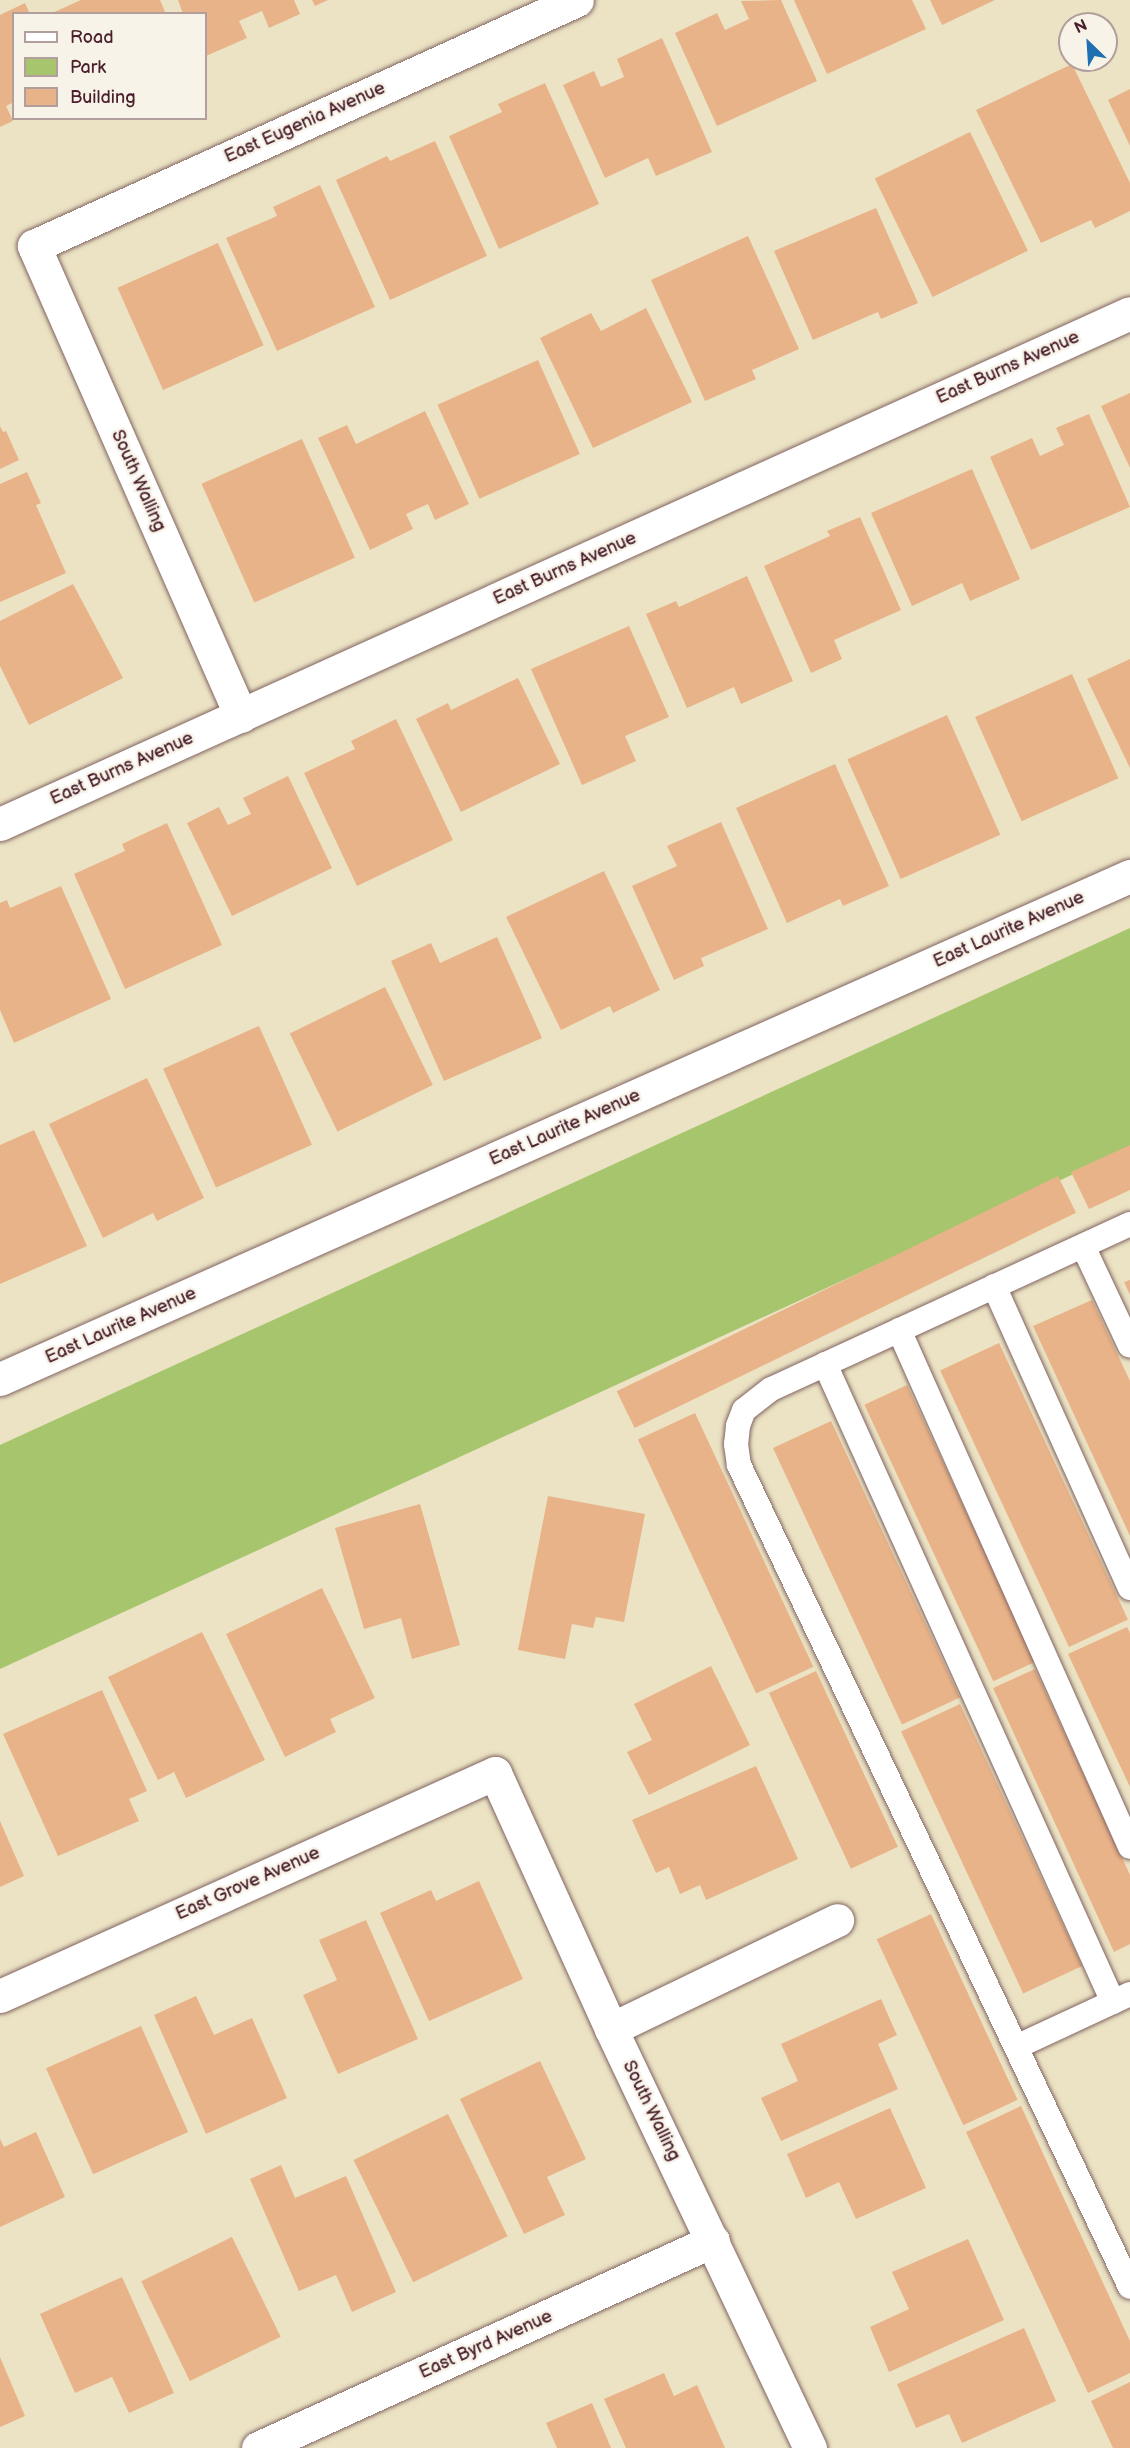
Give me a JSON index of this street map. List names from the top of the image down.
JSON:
{
  "streets": {
    "street": [
      "East Eugenia Avenue",
      "East Burns Avenue",
      "South Walling",
      "East Laurite Avenue",
      "East Grove Avenue",
      "East Byrd Avenue"
    ]
  },
  "crossings": [
    ["East Eugenia Avenue", "South Walling"],
    ["East Burns Avenue", "South Walling"],
    ["South Walling", "East Grove Avenue"],
    ["South Walling", "East Byrd Avenue"]
  ],
  "legend": ["Road", "Park", "Building"],
  "north": "top left"
}
